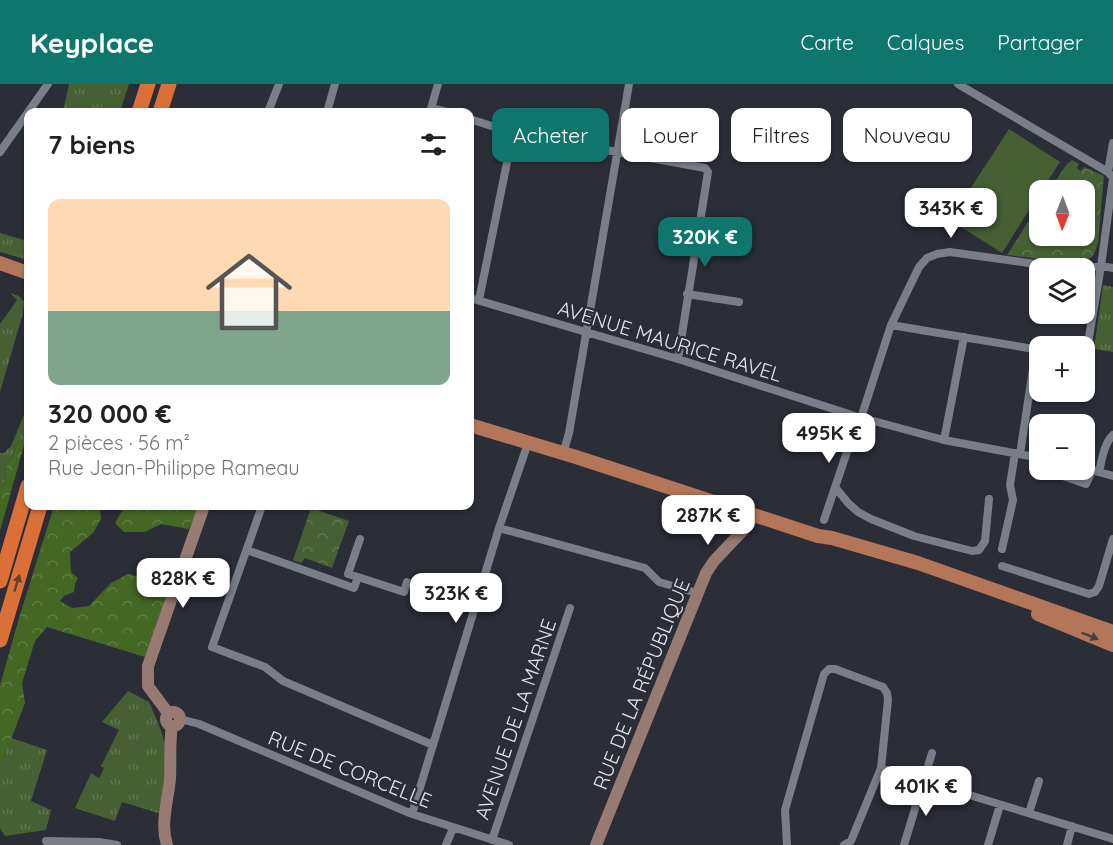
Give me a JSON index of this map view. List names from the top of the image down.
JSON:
{
  "streets": {
    "street": [
      "AVENUE MAURICE RAVEL",
      "RUE DE LA RÉPUBLIQUE",
      "AVENUE DE LA MARNE",
      "RUE DE CORCELLE"
    ]
  },
  "crossings": [
    ["AVENUE DE LA MARNE", "RUE DE CORCELLE"]
  ],
  "north": "bottom",
  "page": {
    "header": "Keyplace",
    "nav": ["Carte", "Calques", "Partager"],
    "chip": [
      "Acheter",
      "Louer",
      "Filtres",
      "Nouveau"
    ],
    "heading": "7 biens",
    "map_buttons": ["+", "−"],
    "list": [
      {
        "name": "320 000 €",
        "note": "2 pièces · 56 m² · Rue Jean-Philippe Rameau"
      }
    ],
    "price": [
      "343K €",
      "320K €",
      "495K €",
      "287K €",
      "828K €",
      "323K €",
      "401K €"
    ]
  }
}
